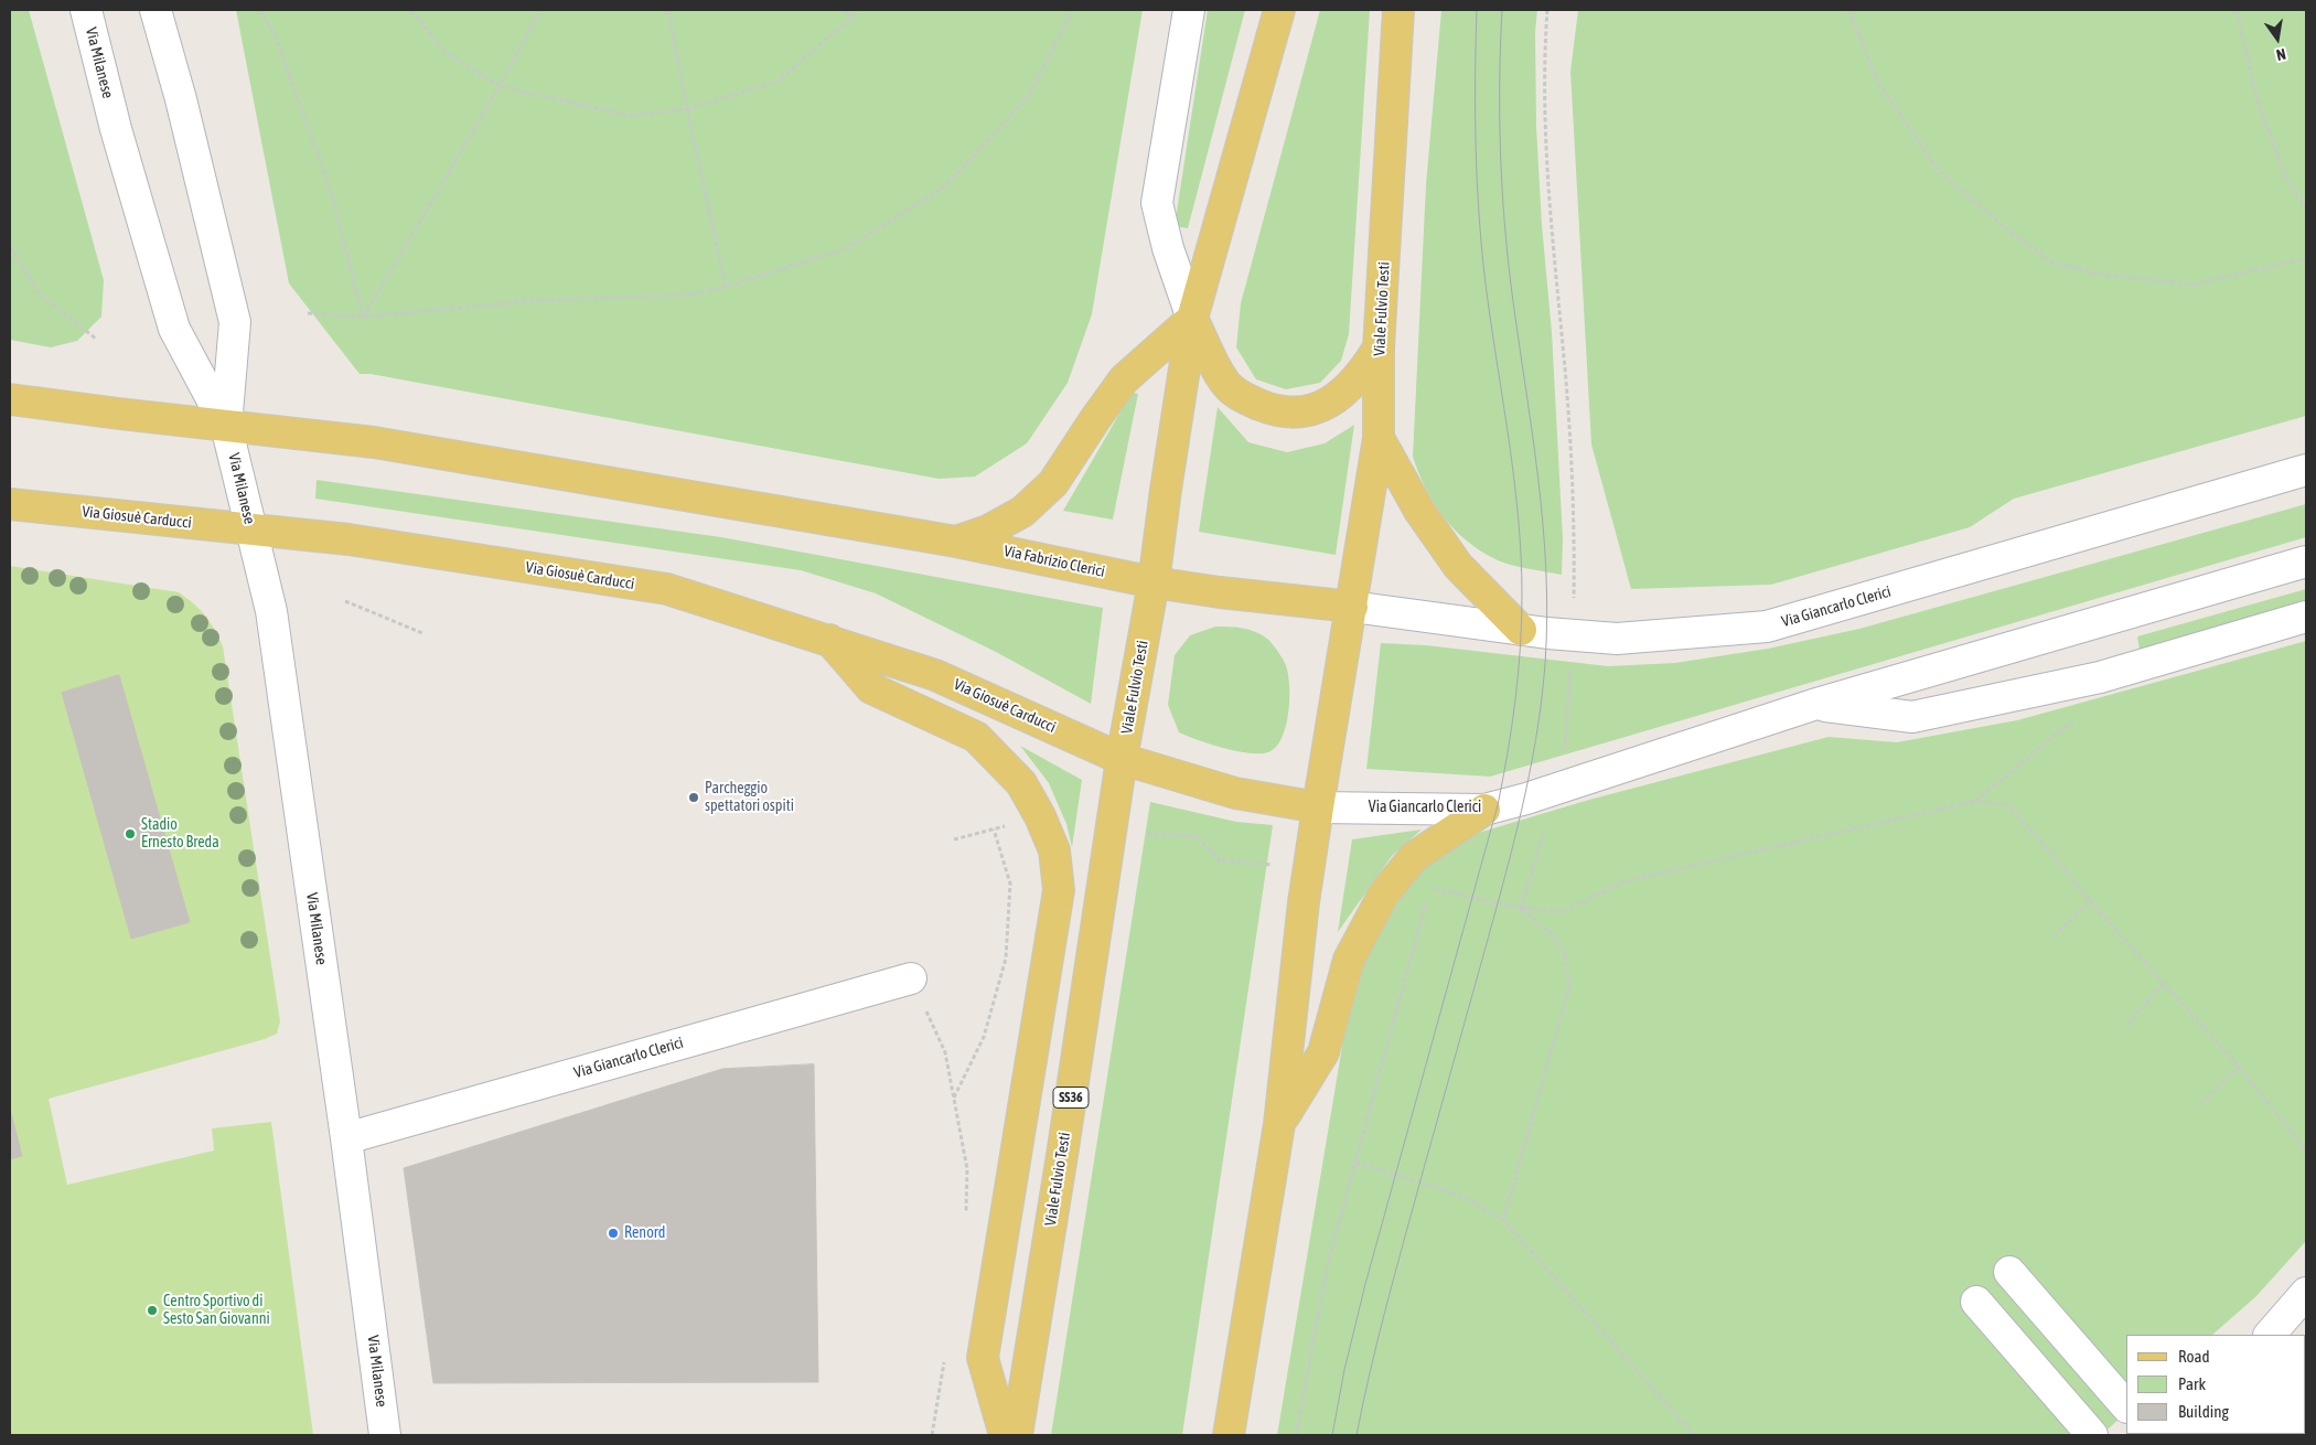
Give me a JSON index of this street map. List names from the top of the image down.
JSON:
{
  "streets": {
    "main road": [
      "Viale Fulvio Testi",
      "Via Giosuè Carducci",
      "Via Fabrizio Clerici",
      "SS36"
    ],
    "street": ["Via Milanese", "Via Giancarlo Clerici"]
  },
  "crossings": [
    ["Via Milanese", "Via Giosuè Carducci"],
    ["Via Milanese", "Via Giancarlo Clerici"],
    ["Viale Fulvio Testi", "Via Giosuè Carducci"],
    ["Viale Fulvio Testi", "Via Fabrizio Clerici"],
    ["Viale Fulvio Testi", "Via Giancarlo Clerici"]
  ],
  "places": [
    "Parcheggio spettatori ospiti",
    "Stadio Ernesto Breda",
    "Renord",
    "Centro Sportivo di Sesto San Giovanni"
  ],
  "legend": ["Road", "Park", "Building"],
  "north": "bottom"
}
